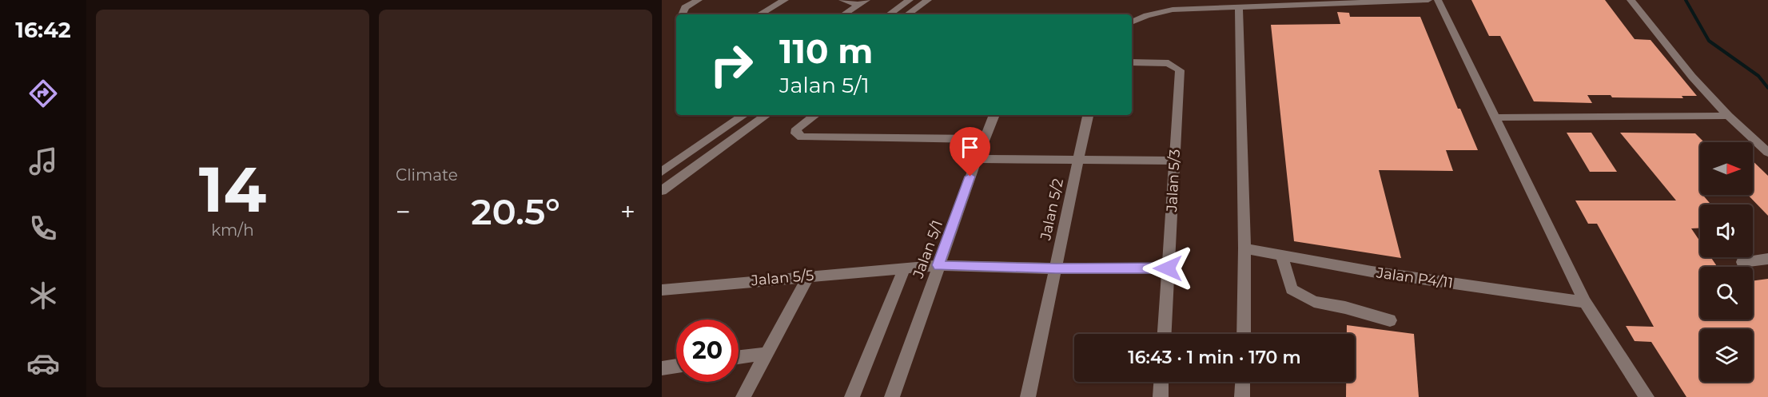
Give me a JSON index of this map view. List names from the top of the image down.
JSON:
{
  "streets": {
    "street": [
      "Jalan 5/3",
      "Jalan 5/2",
      "Jalan 5/1",
      "Jalan 5/5",
      "Jalan P4/11"
    ]
  },
  "crossings": [
    ["Jalan 5/3", "Jalan 5/5"],
    ["Jalan 5/2", "Jalan 5/5"],
    ["Jalan 5/1", "Jalan 5/5"]
  ],
  "north": "right",
  "page": {
    "tabs": "16:42",
    "tile": [
      ["14", "km/h"],
      "Climate"
    ],
    "turn": ["110 m", "Jalan 5/1"],
    "heat": ["−", "20.5°", "+"],
    "limit": "20",
    "trip": "16:43 · 1 min · 170 m"
  }
}
